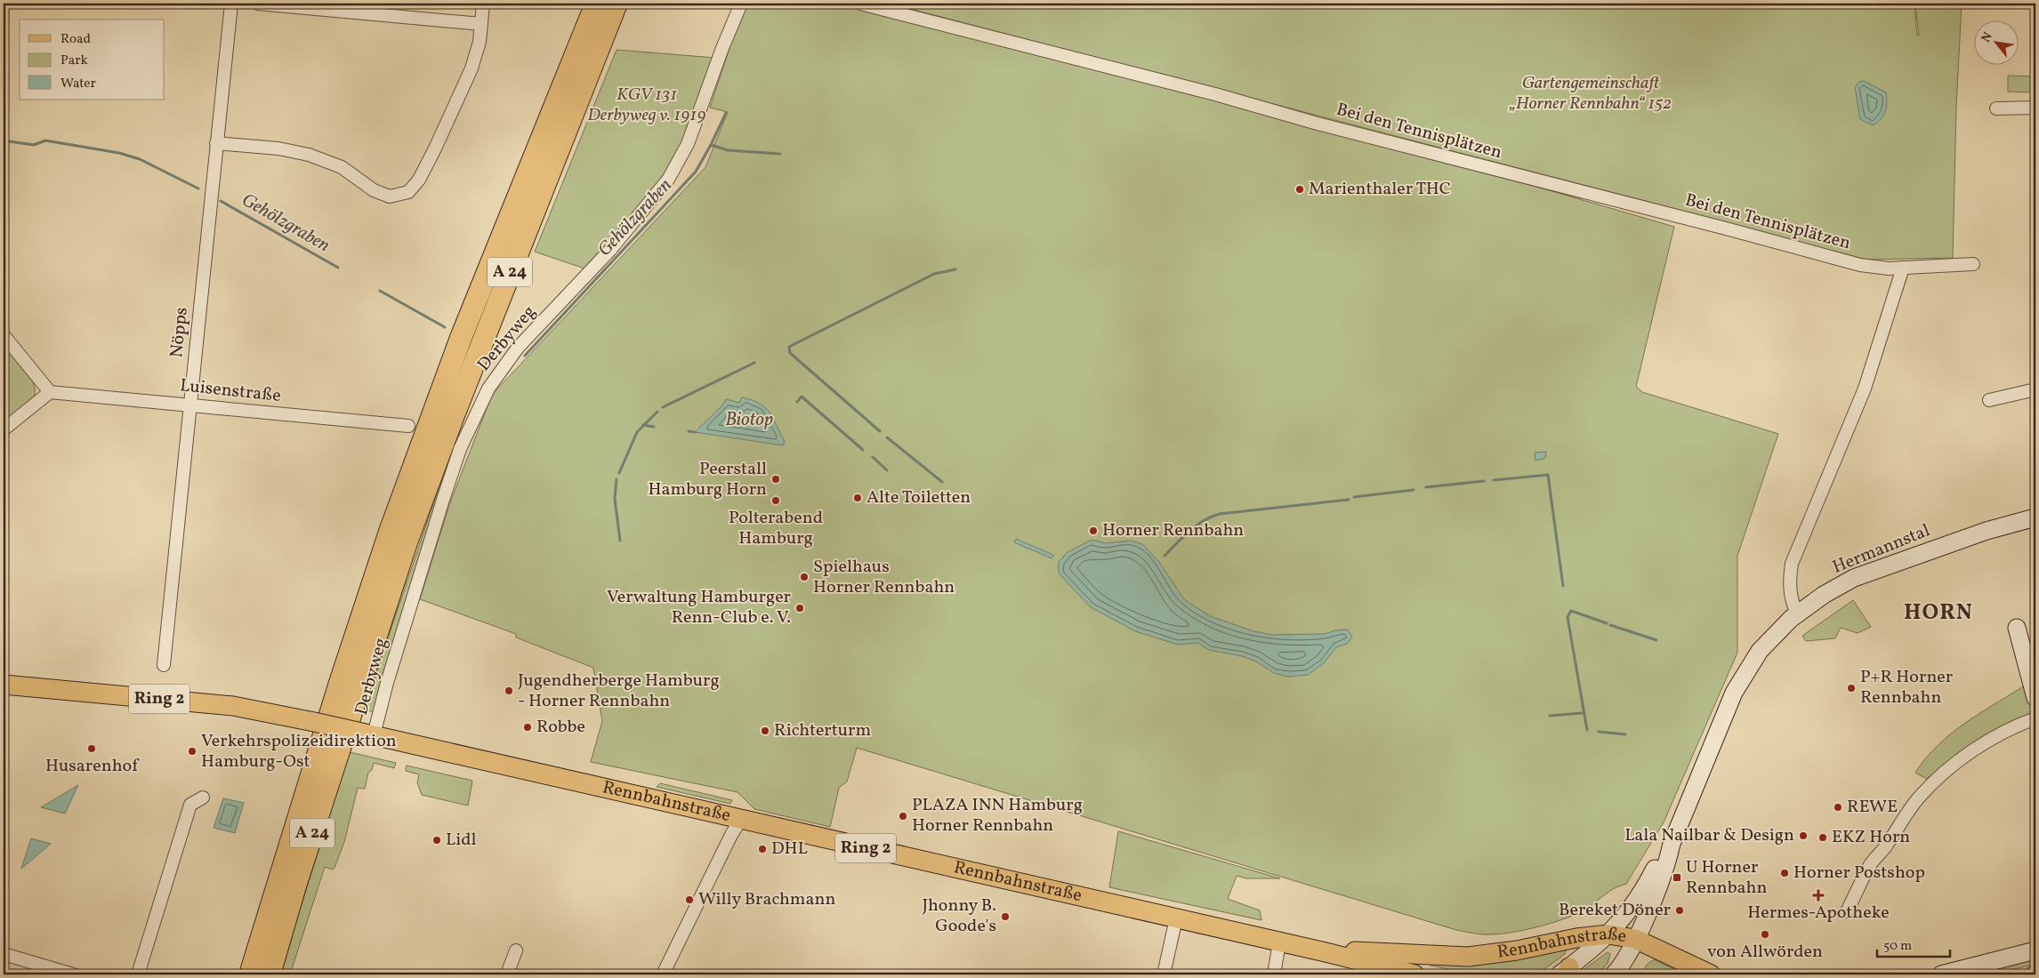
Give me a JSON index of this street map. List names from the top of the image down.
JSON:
{
  "streets": {
    "highway": ["A 24"],
    "main road": ["Ring 2", "Rennbahnstraße"],
    "street": [
      "Bei den Tennisplätzen",
      "Nöpps",
      "Derbyweg",
      "Luisenstraße",
      "Hermannstal"
    ]
  },
  "crossings": [
    ["Nöpps", "Luisenstraße"],
    ["Derbyweg", "Rennbahnstraße"],
    ["Hermannstal", "Rennbahnstraße"]
  ],
  "districts": ["HORN"],
  "water": ["Gehölzgraben", "Biotop"],
  "parks": ["Gartengemeinschaft „Horner Rennbahn“ 152", "KGV 131 Derbyweg v. 1919"],
  "places": {
    "other": [
      "Marienthaler THC",
      "Peerstall Hamburg Horn",
      "Alte Toiletten",
      "Polterabend Hamburg",
      "Horner Rennbahn",
      "Spielhaus Horner Rennbahn",
      "Verwaltung Hamburger Renn-Club e. V.",
      "P+R Horner Rennbahn",
      "Jugendherberge Hamburg - Horner Rennbahn",
      "Robbe",
      "Richterturm",
      "Husarenhof",
      "Verkehrspolizeidirektion Hamburg-Ost",
      "REWE",
      "PLAZA INN Hamburg Horner Rennbahn",
      "Lala Nailbar & Design",
      "EKZ Horn",
      "Lidl",
      "DHL",
      "Horner Postshop",
      "Willy Brachmann",
      "Bereket Döner",
      "Jhonny B. Goode's",
      "von Allwörden"
    ],
    "transit": ["U Horner Rennbahn"],
    "health": ["Hermes-Apotheke"]
  },
  "legend": ["Road", "Park", "Water"],
  "scale_bar": "50 m",
  "north": "top left"
}
